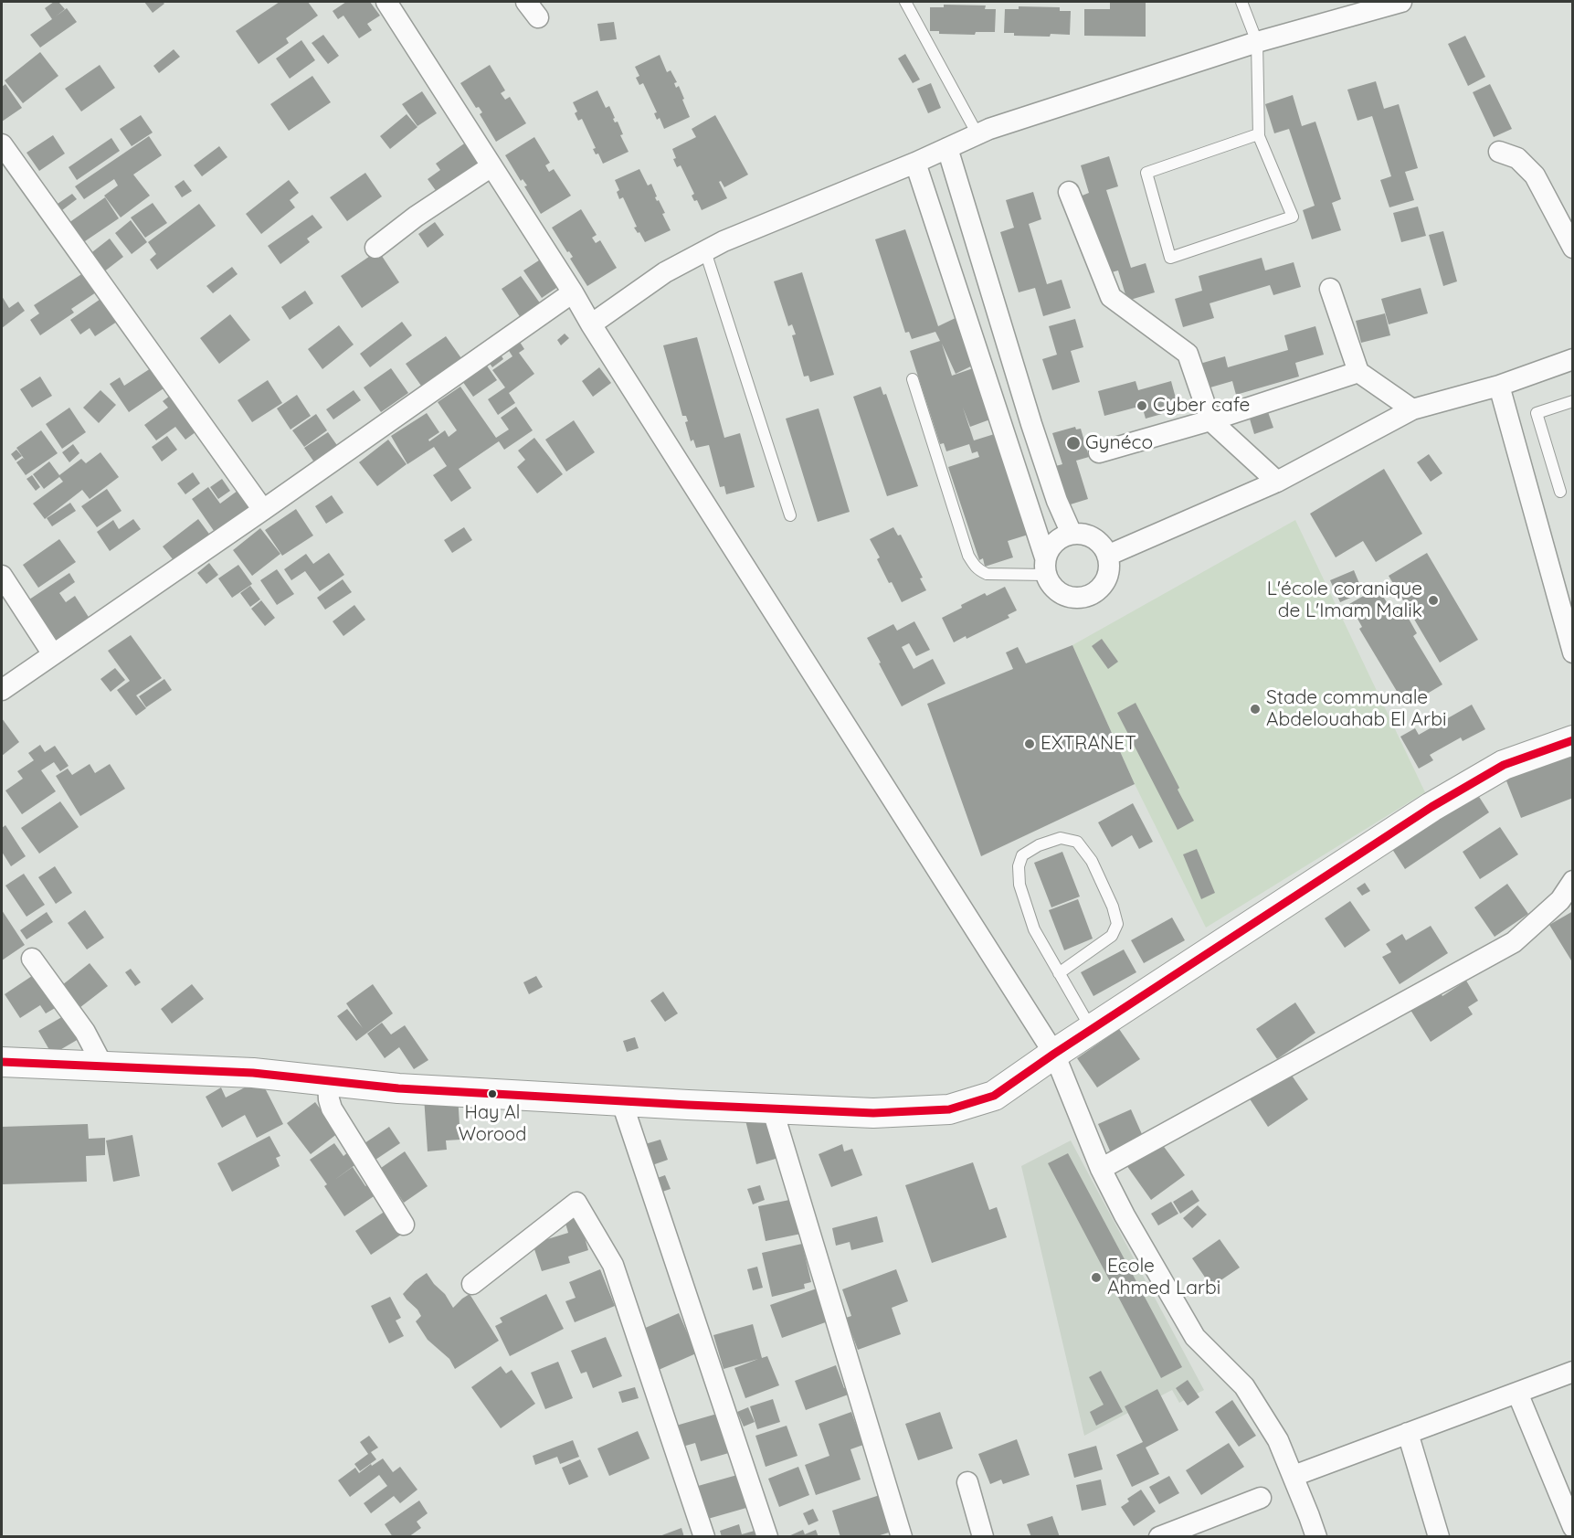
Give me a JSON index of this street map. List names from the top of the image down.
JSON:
{
  "places": [
    "Cyber cafe",
    "Gynéco",
    "L'école coranique de L'Imam Malik",
    "Stade communale Abdelouahab El Arbi",
    "EXTRANET",
    "Hay Al Worood",
    "Ecole Ahmed Larbi"
  ]
}
